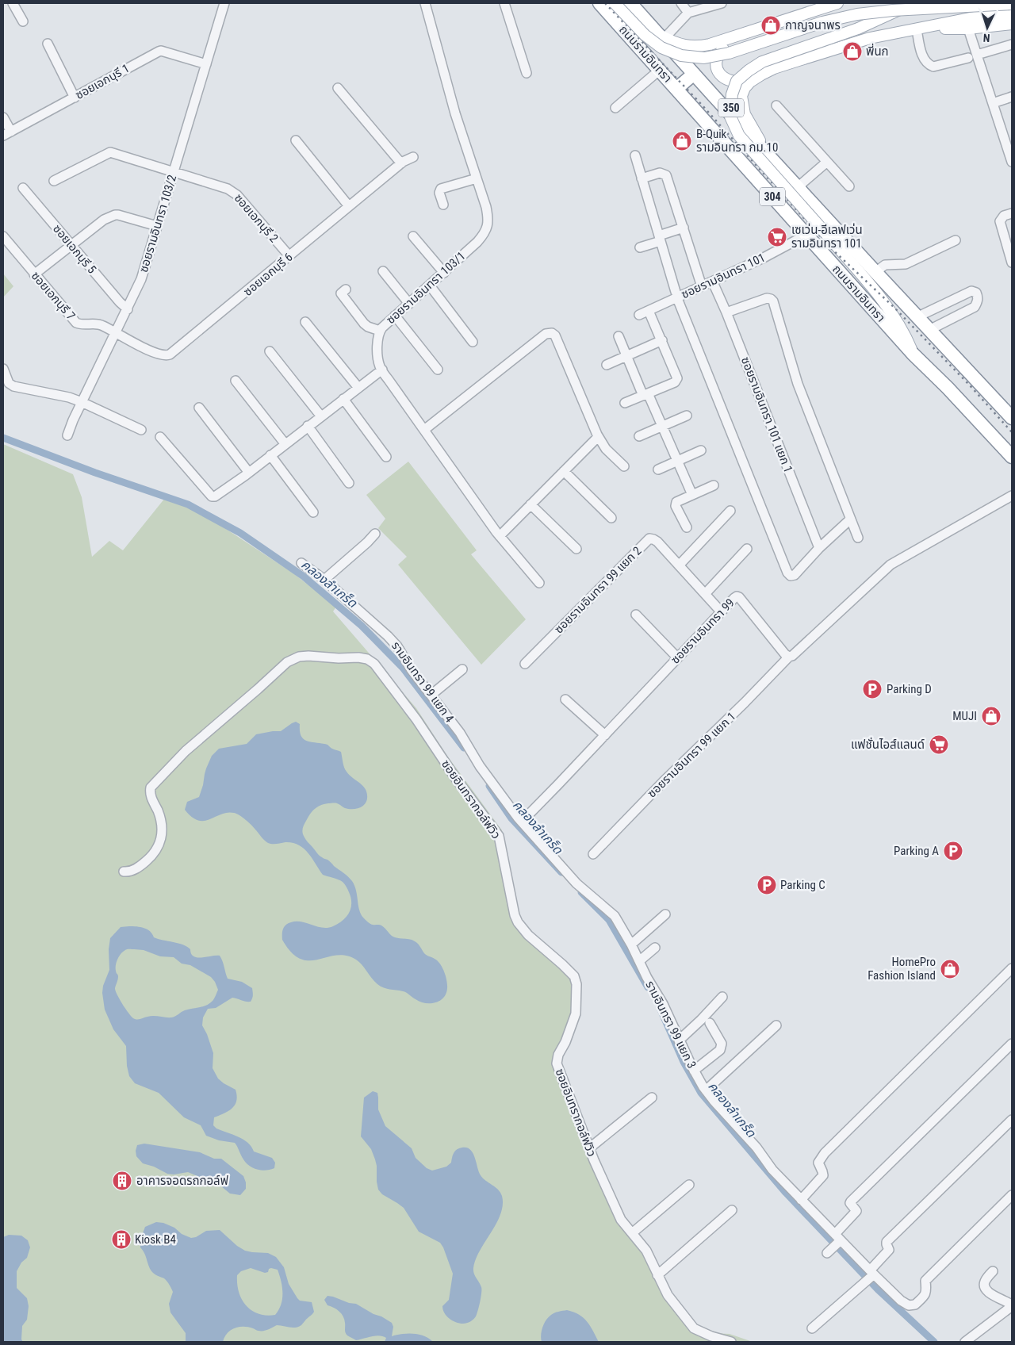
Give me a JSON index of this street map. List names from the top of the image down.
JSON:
{
  "streets": {
    "highway": ["ถนนรามอินทรา", "304"],
    "main road": ["350"],
    "street": [
      "ซอยเอกบุรี 1",
      "ซอยเอกบุรี 2",
      "ซอยรามอินทรา 103/2",
      "ซอยเอกบุรี 5",
      "ซอยเอกบุรี 6",
      "ซอยรามอินทรา 101",
      "ซอยรามอินทรา 103/1",
      "ซอยเอกบุรี 7",
      "ซอยรามอินทรา 101 แยก 1",
      "ซอยรามอินทรา 99 แยก 2",
      "ซอยรามอินทรา 99",
      "รามอินทรา 99 แยก 4",
      "ซอยรามอินทรา 99 แยก 1",
      "ซอยอินทรากอล์ฟวิว",
      "รามอินทรา 99 แยก 3"
    ]
  },
  "crossings": [
    ["ถนนรามอินทรา", "350"],
    ["ถนนรามอินทรา", "ซอยรามอินทรา 101"],
    ["ซอยเอกบุรี 1", "ซอยรามอินทรา 103/2"],
    ["ซอยเอกบุรี 2", "ซอยรามอินทรา 103/2"],
    ["ซอยเอกบุรี 2", "ซอยเอกบุรี 6"],
    ["ซอยรามอินทรา 103/2", "ซอยเอกบุรี 5"],
    ["ซอยรามอินทรา 103/2", "ซอยเอกบุรี 6"],
    ["ซอยรามอินทรา 103/2", "ซอยเอกบุรี 7"],
    ["ซอยเอกบุรี 6", "ซอยเอกบุรี 7"],
    ["ซอยรามอินทรา 101", "ซอยรามอินทรา 101 แยก 1"],
    ["ซอยรามอินทรา 99 แยก 2", "ซอยรามอินทรา 99"],
    ["ซอยรามอินทรา 99", "รามอินทรา 99 แยก 4"],
    ["ซอยรามอินทรา 99", "ซอยรามอินทรา 99 แยก 1"],
    ["ซอยรามอินทรา 99", "รามอินทรา 99 แยก 3"],
    ["รามอินทรา 99 แยก 4", "รามอินทรา 99 แยก 3"]
  ],
  "water": ["คลองลำเกร็ด"],
  "places": {
    "shop": [
      "กาญจนาพร",
      "พี่นก",
      "B-Quik รามอินทรา กม.10",
      "MUJI",
      "HomePro Fashion Island"
    ],
    "supermarket": ["เซเว่น-อีเลฟเว่น รามอินทรา 101", "แฟชั่นไอส์แลนด์"],
    "parking": ["Parking D", "Parking A", "Parking C"],
    "building": ["อาคารจอดรถกอล์ฟ", "Kiosk B4"]
  },
  "north": "bottom"
}
